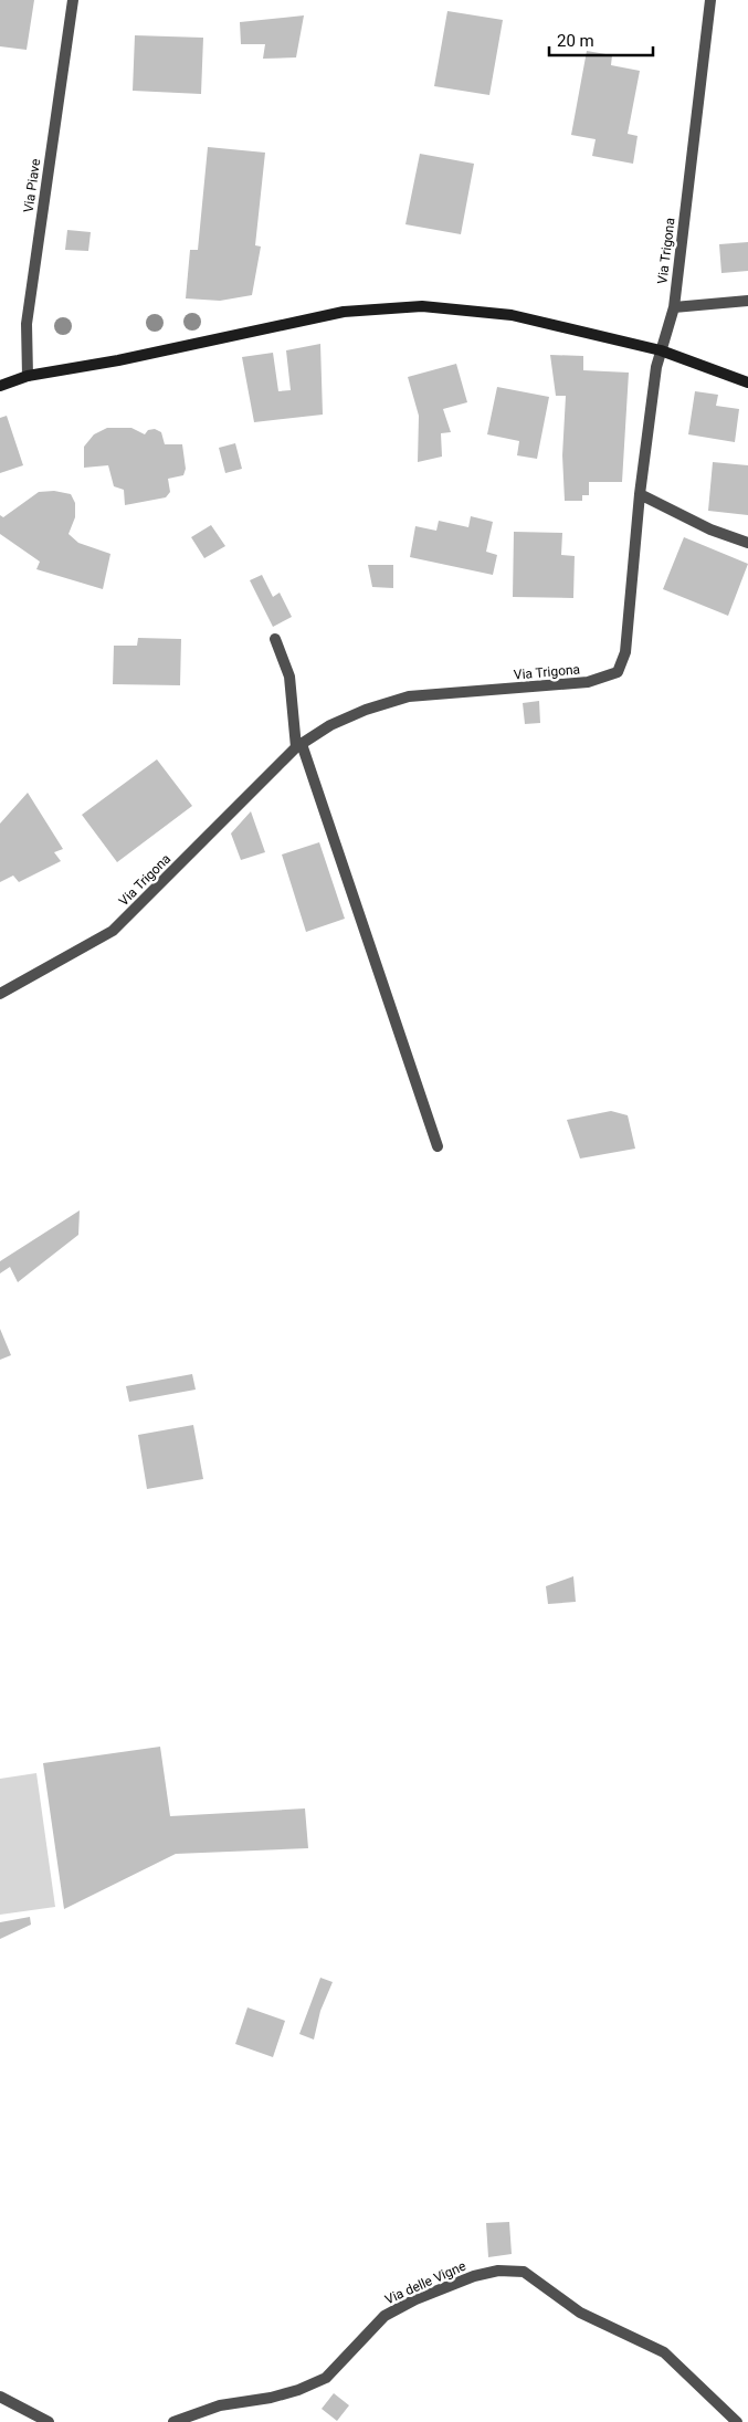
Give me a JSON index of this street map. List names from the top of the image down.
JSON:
{
  "streets": {
    "street": ["Via Piave", "Via Trigona", "Via delle Vigne"]
  },
  "scale_bar": "20 m"
}
